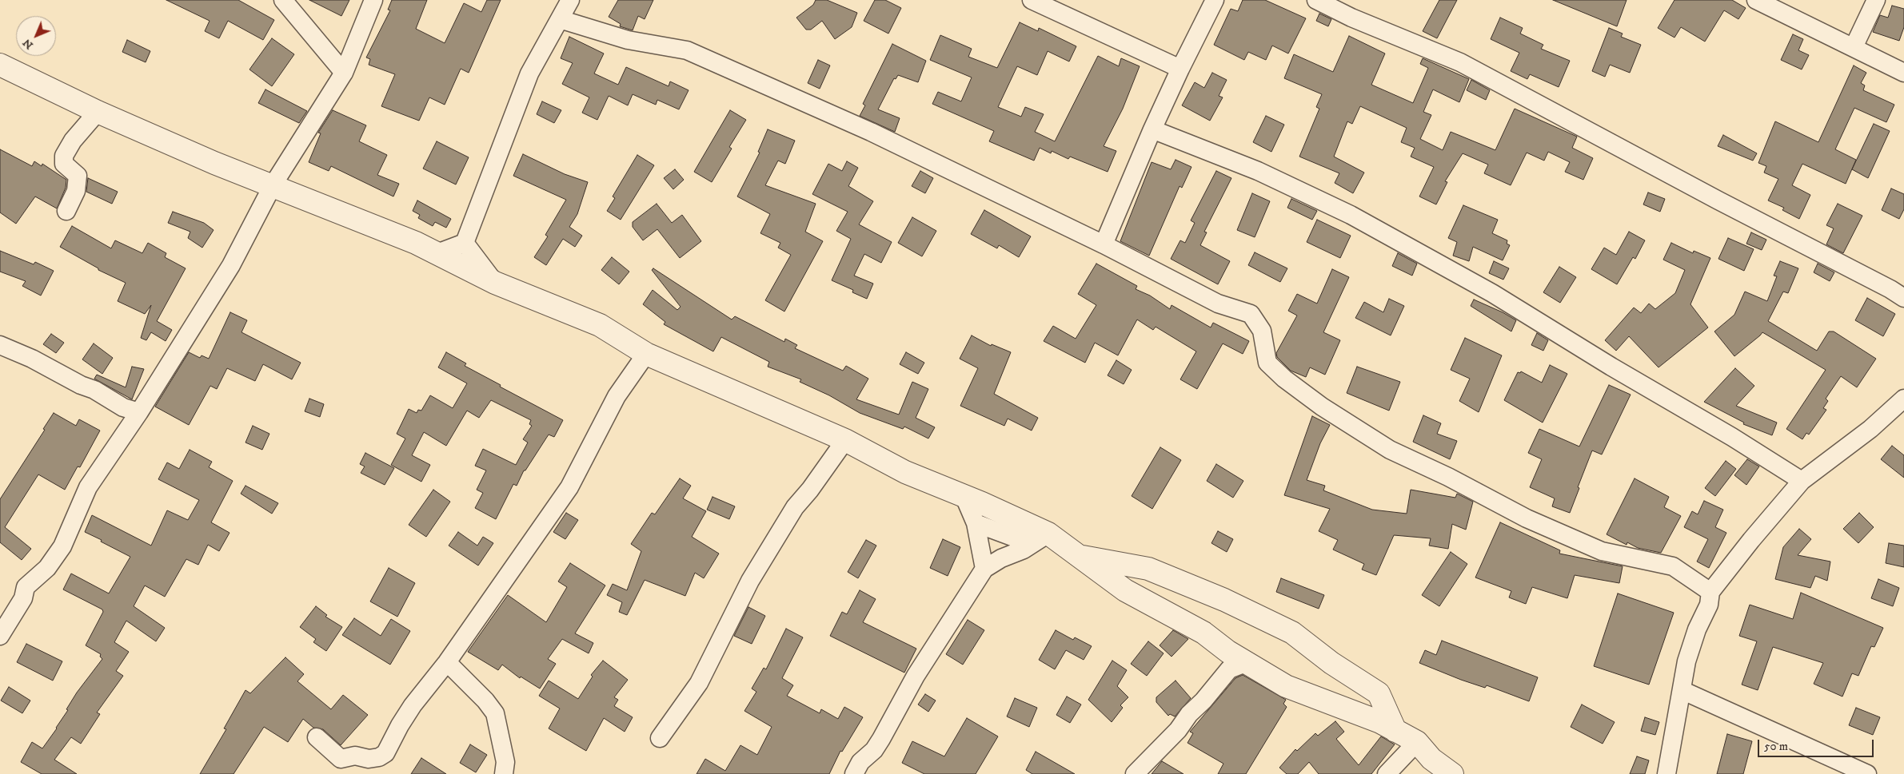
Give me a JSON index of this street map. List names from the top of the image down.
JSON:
{
  "scale_bar": "50 m",
  "north": "bottom left"
}
